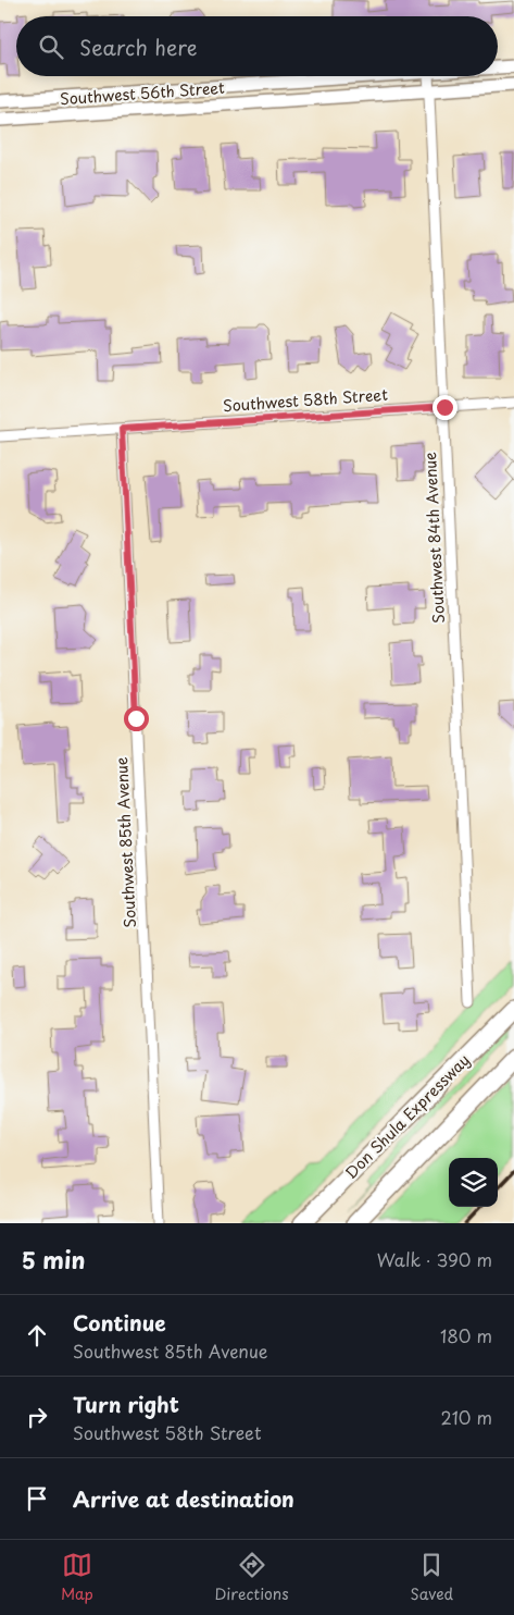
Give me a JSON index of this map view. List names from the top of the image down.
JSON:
{
  "streets": {
    "highway": ["Don Shula Expressway"],
    "main road": ["Southwest 56th Street"],
    "street": ["Southwest 58th Street", "Southwest 84th Avenue", "Southwest 85th Avenue"]
  },
  "crossings": [
    ["Southwest 56th Street", "Southwest 84th Avenue"],
    ["Southwest 58th Street", "Southwest 84th Avenue"],
    ["Southwest 58th Street", "Southwest 85th Avenue"]
  ],
  "page": {
    "search": "Search here",
    "heading": ["5 min", "Walk · 390 m"],
    "list": [
      ["Continue", "Southwest 85th Avenue", "180 m"],
      ["Turn right", "Southwest 58th Street", "210 m"],
      "Arrive at destination"
    ],
    "nav": ["Map", "Directions", "Saved"]
  }
}
